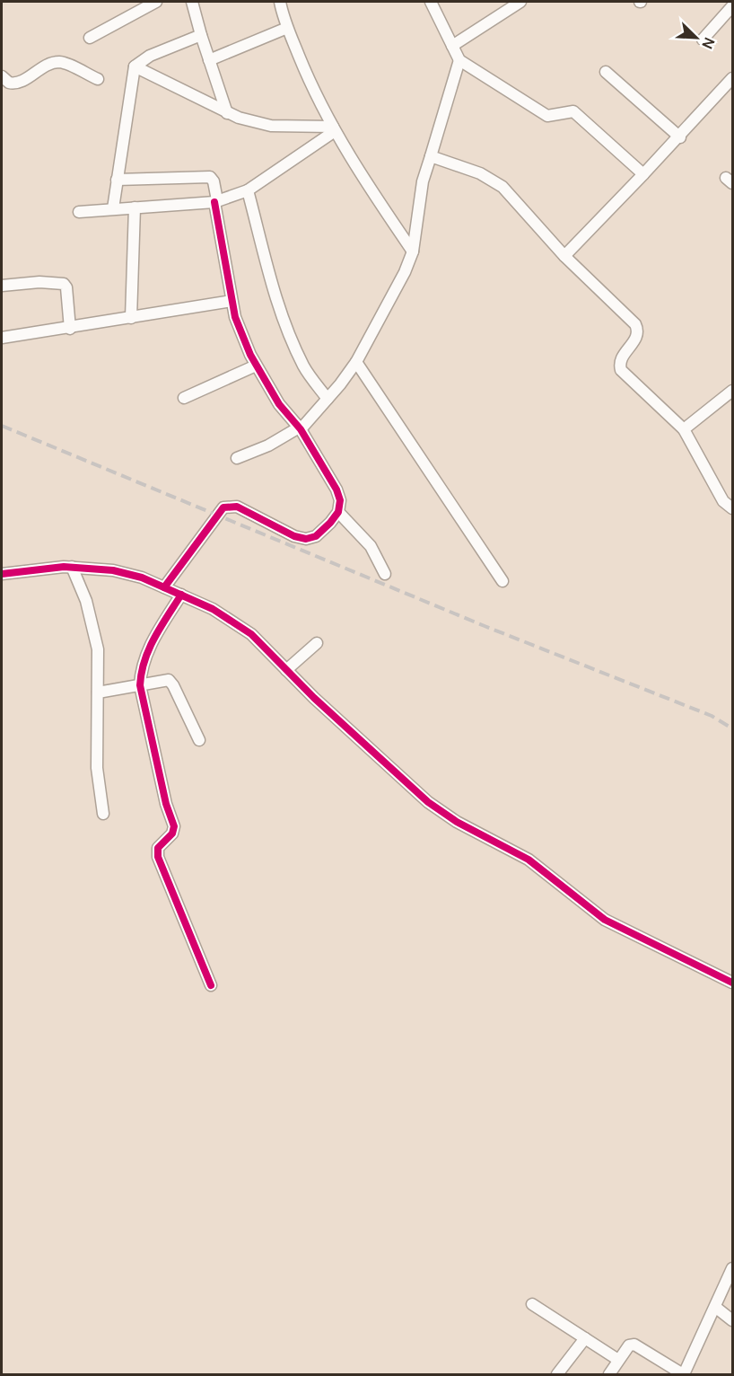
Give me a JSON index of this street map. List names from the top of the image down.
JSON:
{
  "north": "bottom right"
}
